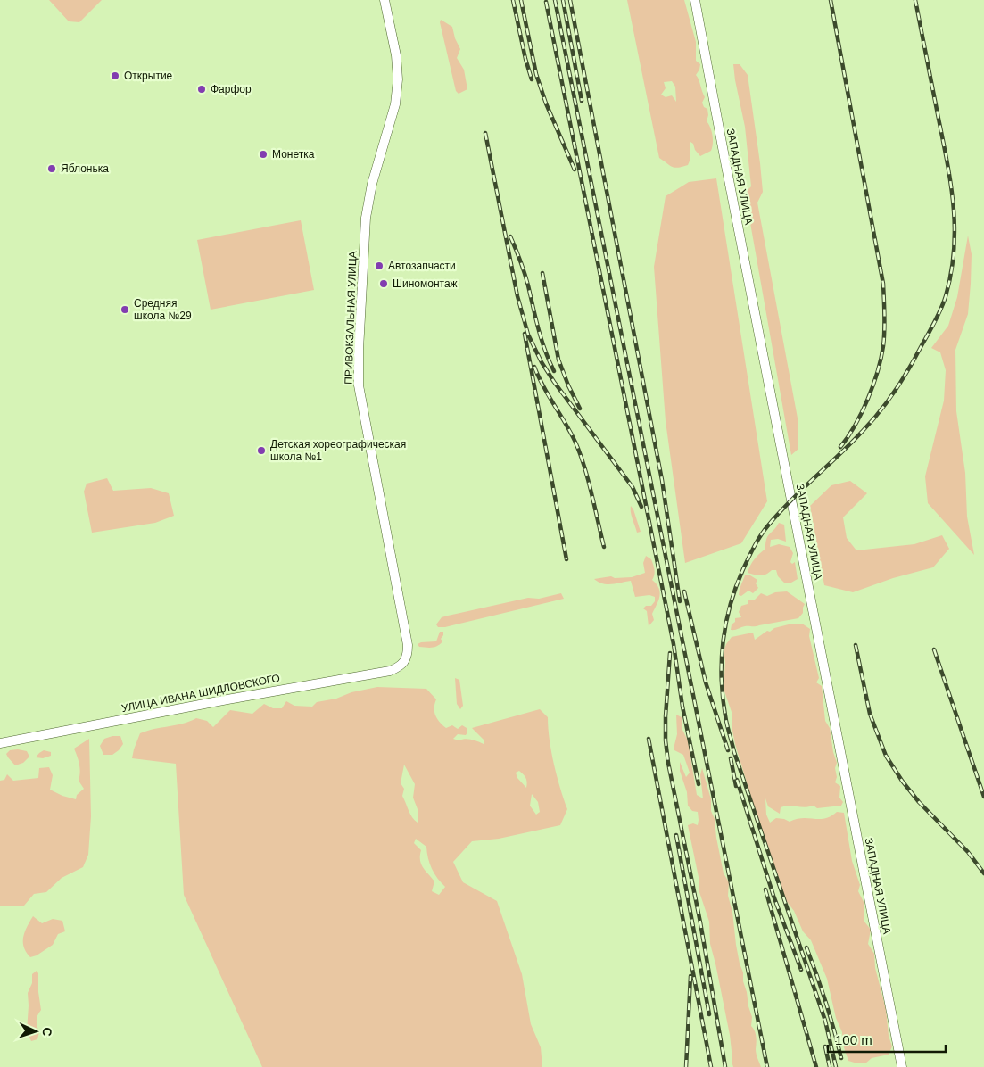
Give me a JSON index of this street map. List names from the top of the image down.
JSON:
{
  "streets": {
    "street": ["ЗАПАДНАЯ УЛИЦА", "ПРИВОКЗАЛЬНАЯ УЛИЦА", "УЛИЦА ИВАНА ШИДЛОВСКОГО"]
  },
  "crossings": [
    ["ПРИВОКЗАЛЬНАЯ УЛИЦА", "УЛИЦА ИВАНА ШИДЛОВСКОГО"]
  ],
  "places": [
    "Открытие",
    "Фарфор",
    "Монетка",
    "Яблонька",
    "Автозапчасти",
    "Шиномонтаж",
    "Средняя школа №29",
    "Детская хореографическая школа №1"
  ],
  "scale_bar": "100 m",
  "north": "right"
}
